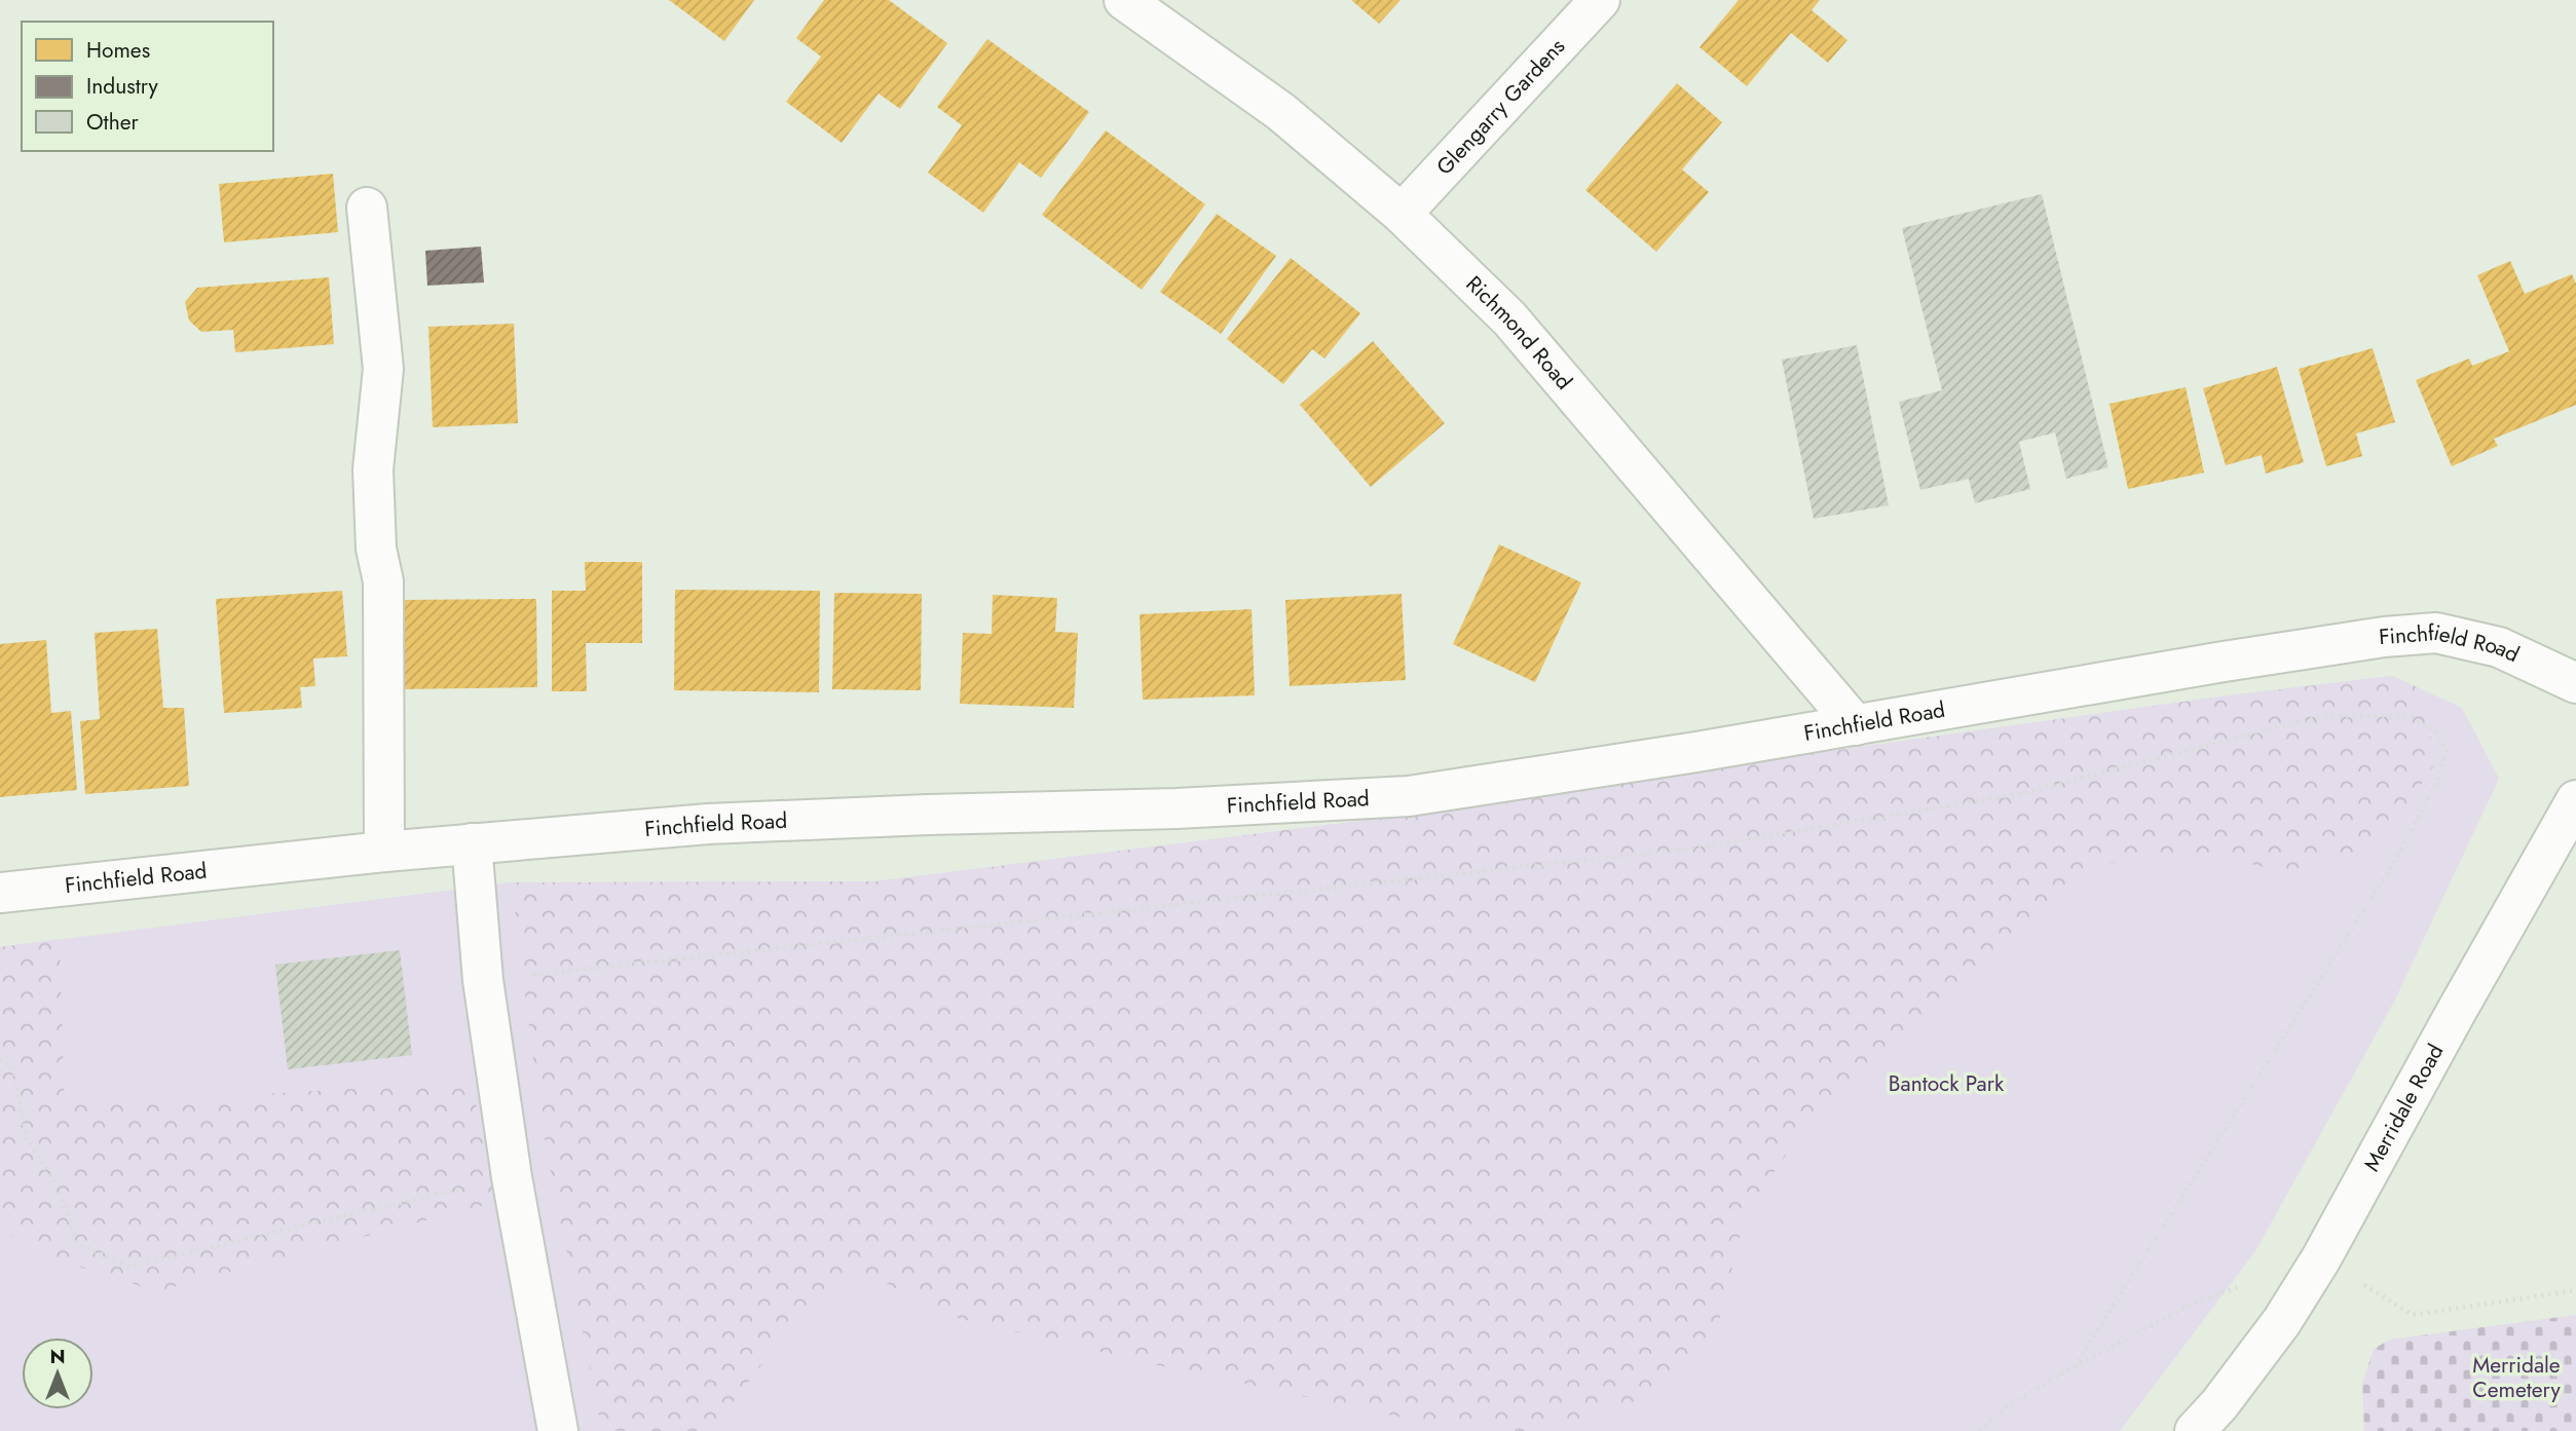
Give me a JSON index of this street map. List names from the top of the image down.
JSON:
{
  "streets": {
    "street": [
      "Glengarry Gardens",
      "Richmond Road",
      "Finchfield Road",
      "Merridale Road"
    ]
  },
  "crossings": [
    ["Glengarry Gardens", "Richmond Road"],
    ["Richmond Road", "Finchfield Road"]
  ],
  "parks": ["Bantock Park", "Merridale Cemetery"],
  "legend": ["Homes", "Industry", "Other"],
  "north": "top"
}
